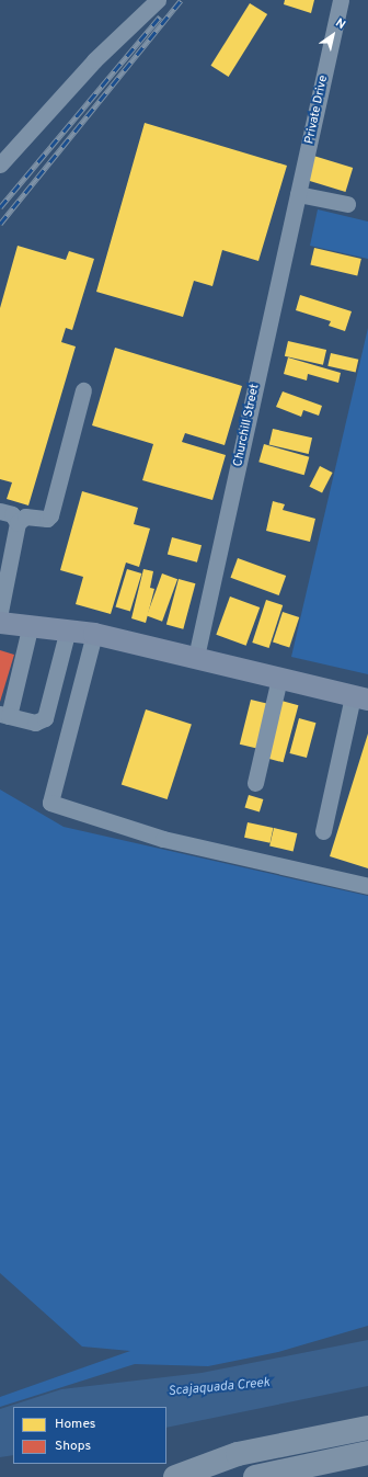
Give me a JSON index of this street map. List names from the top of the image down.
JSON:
{
  "streets": {
    "street": ["Private Drive", "Churchill Street"]
  },
  "crossings": [
    ["Private Drive", "Churchill Street"]
  ],
  "water": ["Scajaquada Creek"],
  "legend": ["Homes", "Shops"],
  "north": "top right"
}
